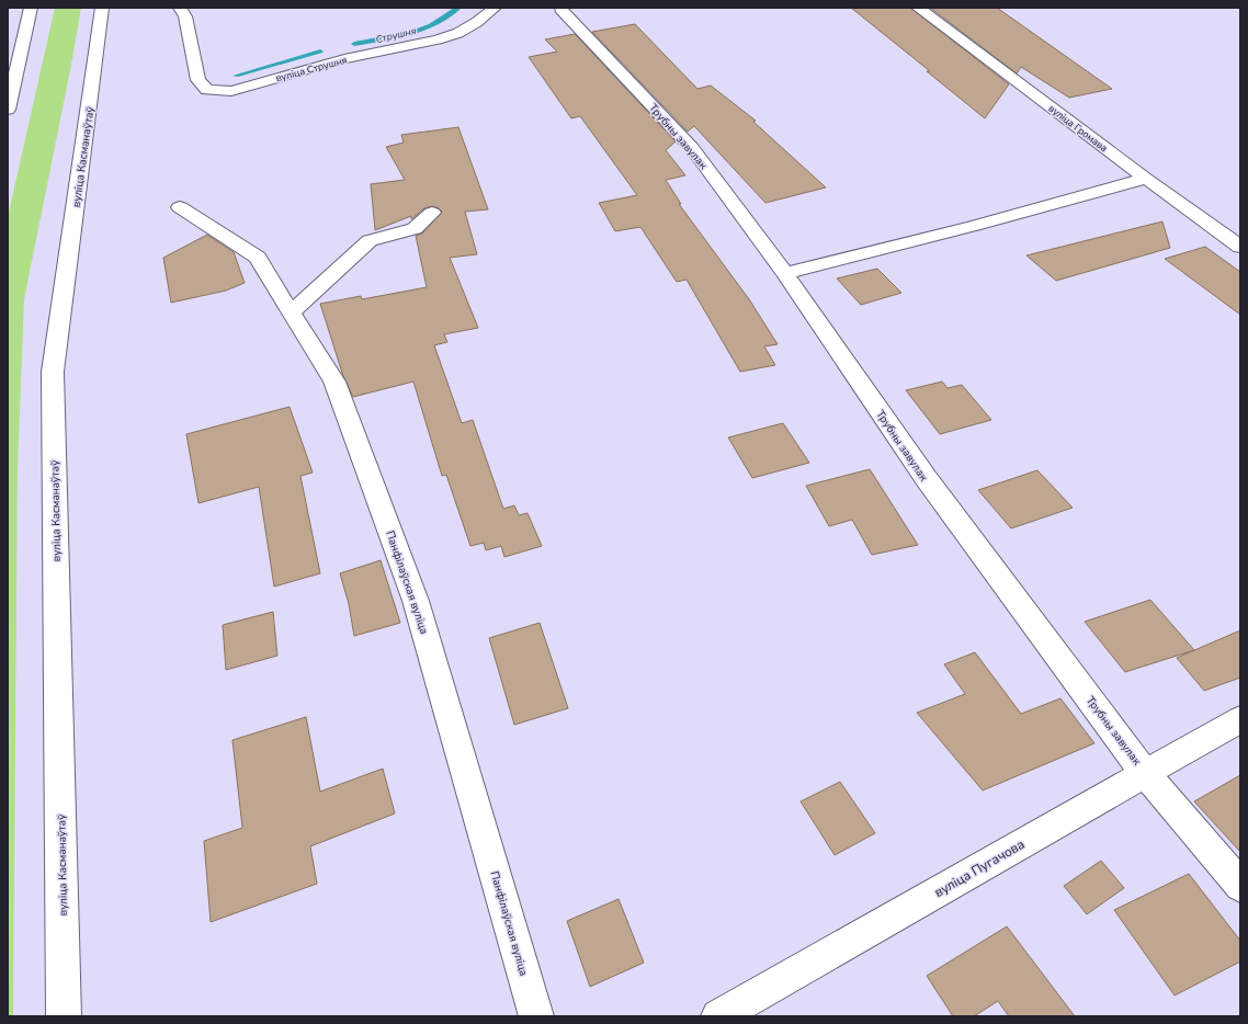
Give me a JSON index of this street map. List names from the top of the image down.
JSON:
{
  "streets": {
    "street": [
      "вуліца Струшня",
      "вуліца Громава",
      "Трубны завулак",
      "вуліца Касманаўтаў",
      "Панфілаўская вуліца",
      "вуліца Пугачова"
    ]
  },
  "crossings": [
    ["Трубны завулак", "вуліца Пугачова"]
  ],
  "water": ["Струшня"]
}
